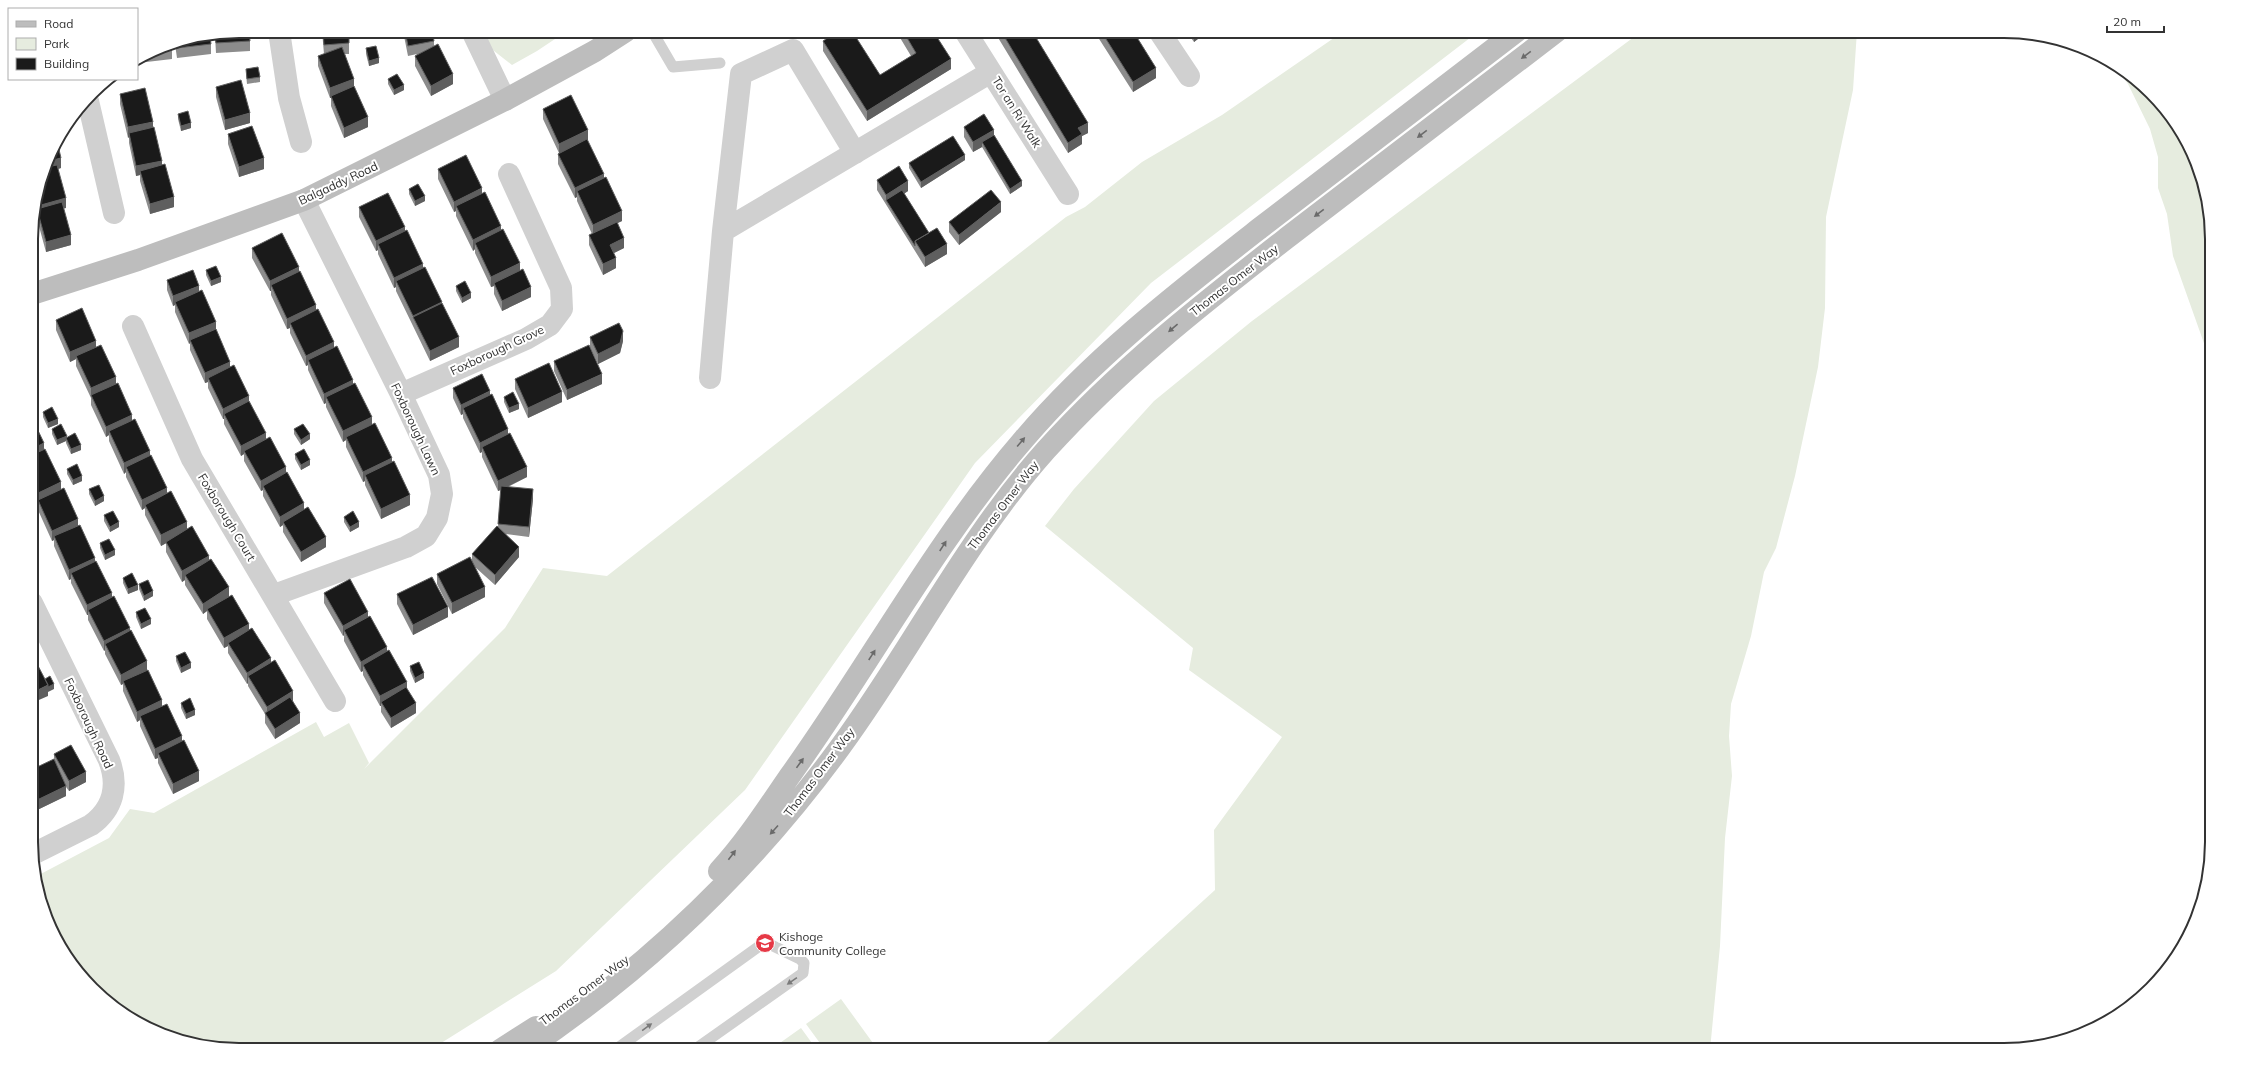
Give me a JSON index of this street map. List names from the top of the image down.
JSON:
{
  "streets": {
    "street": [
      "Tor an Rí Walk",
      "Balgaddy Road",
      "Thomas Omer Way",
      "Foxborough Grove",
      "Foxborough Lawn",
      "Foxborough Court",
      "Foxborough Road"
    ]
  },
  "crossings": [
    ["Balgaddy Road", "Foxborough Lawn"],
    ["Foxborough Grove", "Foxborough Lawn"],
    ["Foxborough Lawn", "Foxborough Court"]
  ],
  "places": {
    "school or university": ["Kishoge Community College"]
  },
  "legend": ["Road", "Park", "Building"],
  "scale_bar": "20 m"
}
